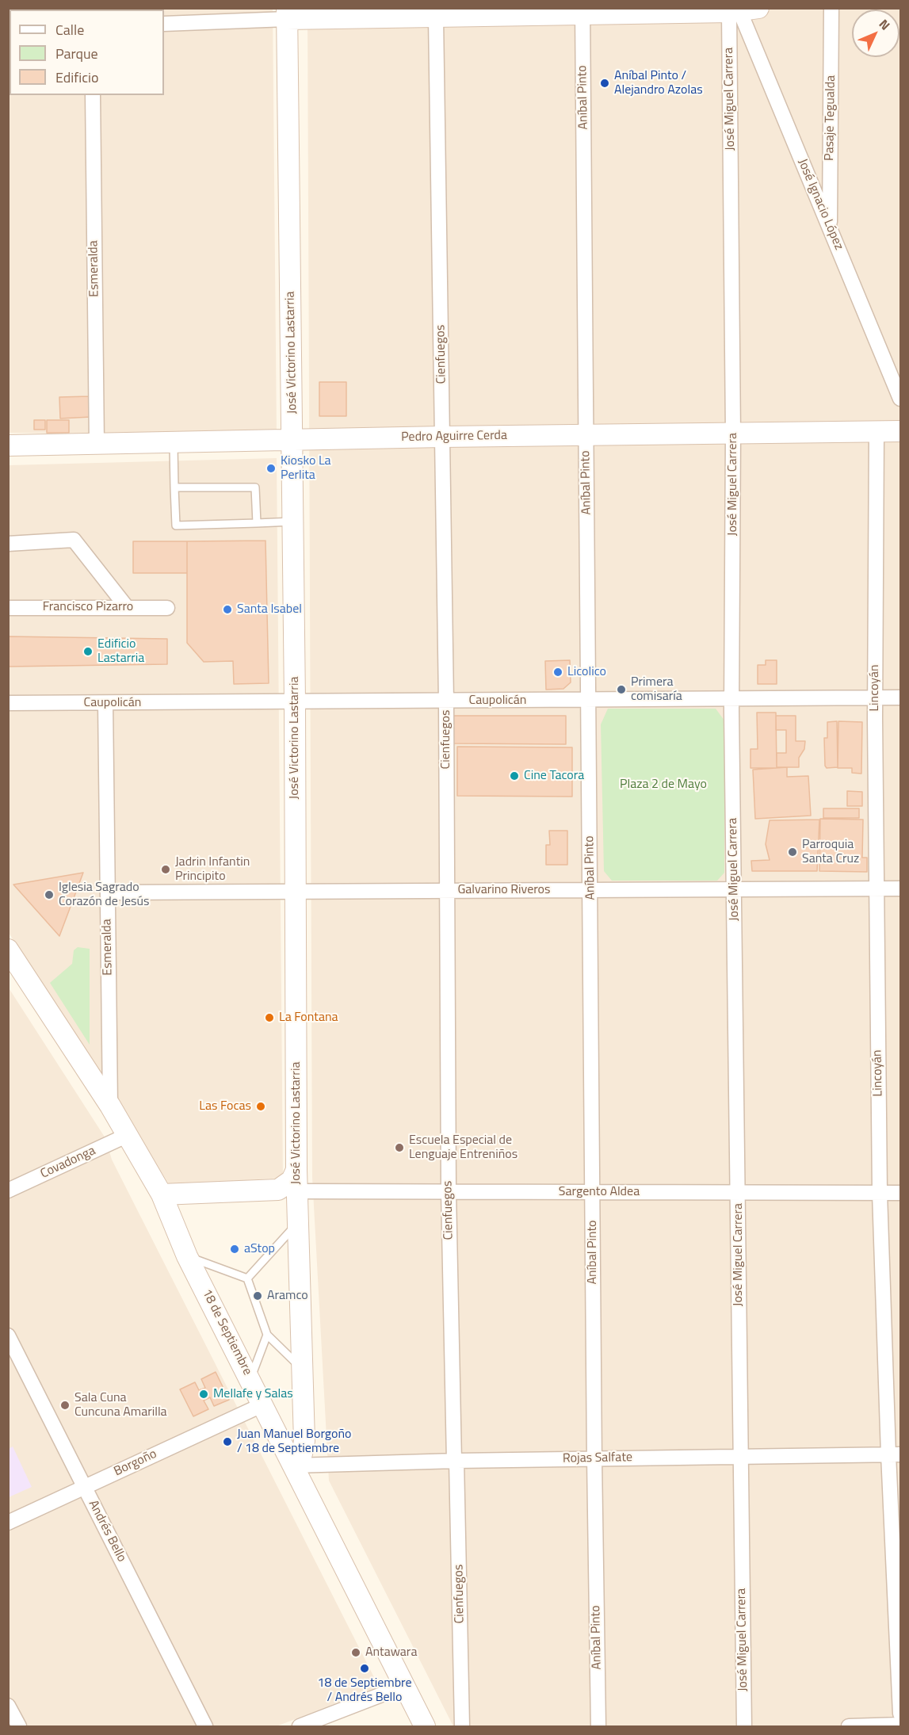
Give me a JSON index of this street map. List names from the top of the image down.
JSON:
{
  "streets": {
    "main road": ["José Victorino Lastarria", "Pedro Aguirre Cerda", "18 de Septiembre"],
    "street": [
      "Aníbal Pinto",
      "José Miguel Carrera",
      "Pasaje Tegualda",
      "José Ignacio López",
      "Esmeralda",
      "Cienfuegos",
      "Francisco Pizarro",
      "Lincoyán",
      "Caupolicán",
      "Galvarino Riveros",
      "Covadonga",
      "Sargento Aldea",
      "Rojas Salfate",
      "Borgoño",
      "Andrés Bello"
    ]
  },
  "crossings": [
    ["Aníbal Pinto", "Pedro Aguirre Cerda"],
    ["Aníbal Pinto", "Caupolicán"],
    ["Aníbal Pinto", "Galvarino Riveros"],
    ["Aníbal Pinto", "Sargento Aldea"],
    ["Aníbal Pinto", "Rojas Salfate"],
    ["José Miguel Carrera", "José Ignacio López"],
    ["José Miguel Carrera", "Pedro Aguirre Cerda"],
    ["José Miguel Carrera", "Caupolicán"],
    ["José Miguel Carrera", "Galvarino Riveros"],
    ["José Miguel Carrera", "Sargento Aldea"],
    ["José Miguel Carrera", "Rojas Salfate"],
    ["Pasaje Tegualda", "José Ignacio López"],
    ["Esmeralda", "Pedro Aguirre Cerda"],
    ["Esmeralda", "Caupolicán"],
    ["Esmeralda", "Galvarino Riveros"],
    ["Esmeralda", "18 de Septiembre"],
    ["José Victorino Lastarria", "Pedro Aguirre Cerda"],
    ["José Victorino Lastarria", "Caupolicán"],
    ["José Victorino Lastarria", "Galvarino Riveros"],
    ["José Victorino Lastarria", "Sargento Aldea"],
    ["José Victorino Lastarria", "18 de Septiembre"],
    ["José Victorino Lastarria", "Rojas Salfate"],
    ["Cienfuegos", "Pedro Aguirre Cerda"],
    ["Cienfuegos", "Caupolicán"],
    ["Cienfuegos", "Galvarino Riveros"],
    ["Cienfuegos", "Sargento Aldea"],
    ["Cienfuegos", "Rojas Salfate"],
    ["Pedro Aguirre Cerda", "Lincoyán"],
    ["Lincoyán", "Caupolicán"],
    ["Lincoyán", "Galvarino Riveros"],
    ["Lincoyán", "Sargento Aldea"],
    ["Lincoyán", "Rojas Salfate"],
    ["Covadonga", "18 de Septiembre"],
    ["18 de Septiembre", "Rojas Salfate"],
    ["18 de Septiembre", "Borgoño"],
    ["Borgoño", "Andrés Bello"]
  ],
  "parks": ["Plaza 2 de Mayo"],
  "places": [
    "Aníbal Pinto / Alejandro Azolas",
    "Kiosko La Perlita",
    "Santa Isabel",
    "Edificio Lastarria",
    "Licolico",
    "Primera comisaría",
    "Cine Tacora",
    "Parroquia Santa Cruz",
    "Jadrin Infantin Principito",
    "Iglesia Sagrado Corazón de Jesús",
    "La Fontana",
    "Las Focas",
    "Escuela Especial de Lenguaje Entreniños",
    "aStop",
    "Aramco",
    "Mellafe y Salas",
    "Sala Cuna Cuncuna Amarilla",
    "Juan Manuel Borgoño / 18 de Septiembre",
    "Antawara",
    "18 de Septiembre / Andrés Bello"
  ],
  "legend": ["Calle", "Parque", "Edificio"],
  "north": "top right"
}
